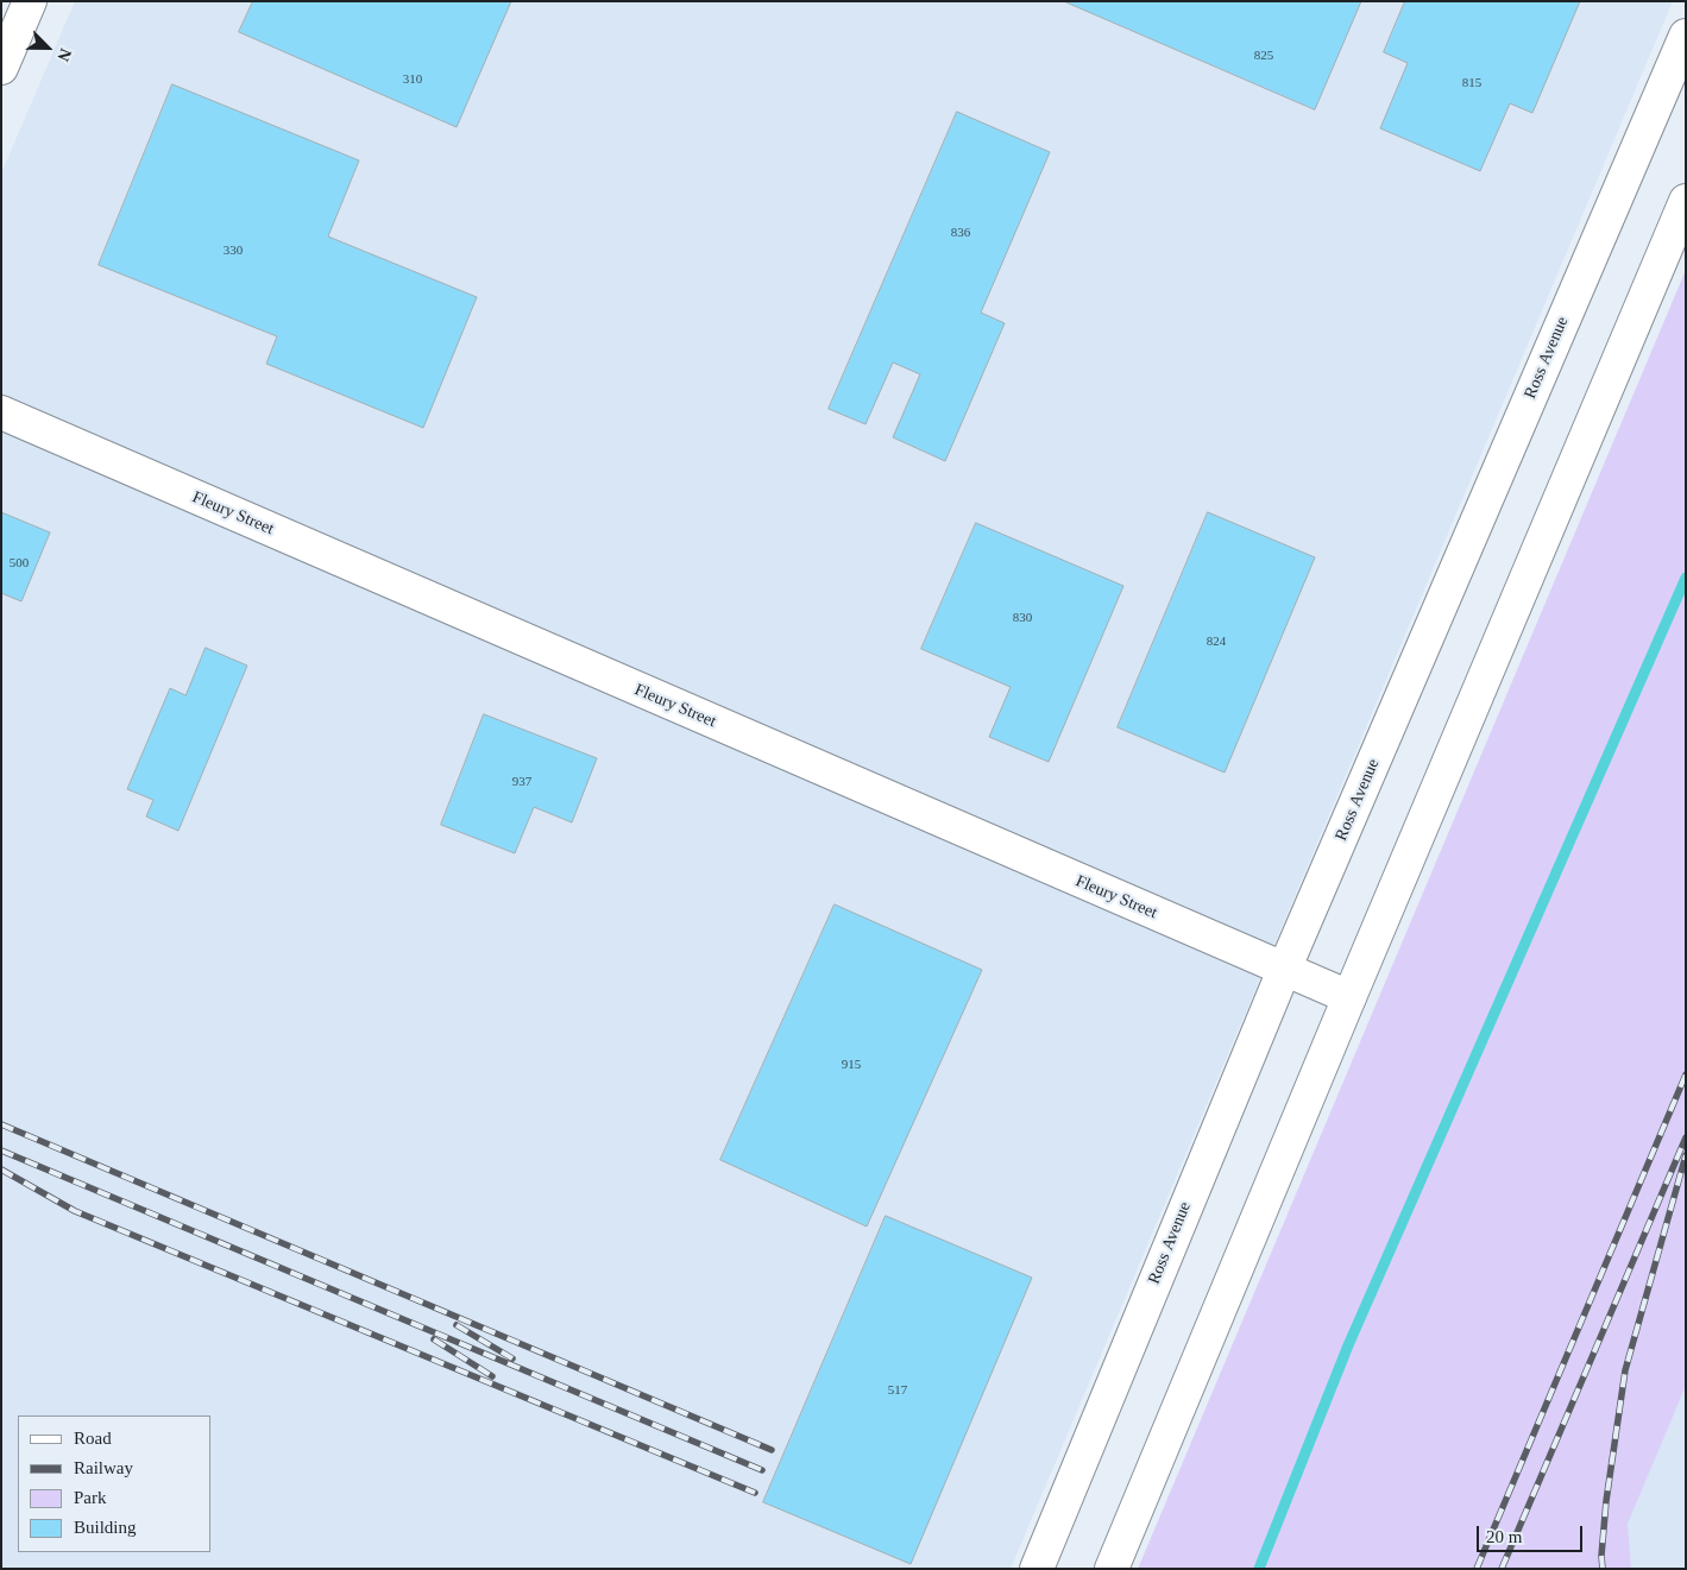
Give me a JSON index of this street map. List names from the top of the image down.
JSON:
{
  "streets": {
    "main road": ["Ross Avenue", "Fleury Street"]
  },
  "crossings": [
    ["Ross Avenue", "Fleury Street"]
  ],
  "house_numbers": [
    "825",
    "310",
    "815",
    "836",
    "330",
    "500",
    "830",
    "824",
    "937",
    "915",
    "517"
  ],
  "legend": [
    "Road",
    "Railway",
    "Park",
    "Building"
  ],
  "scale_bar": "20 m",
  "north": "bottom right"
}
